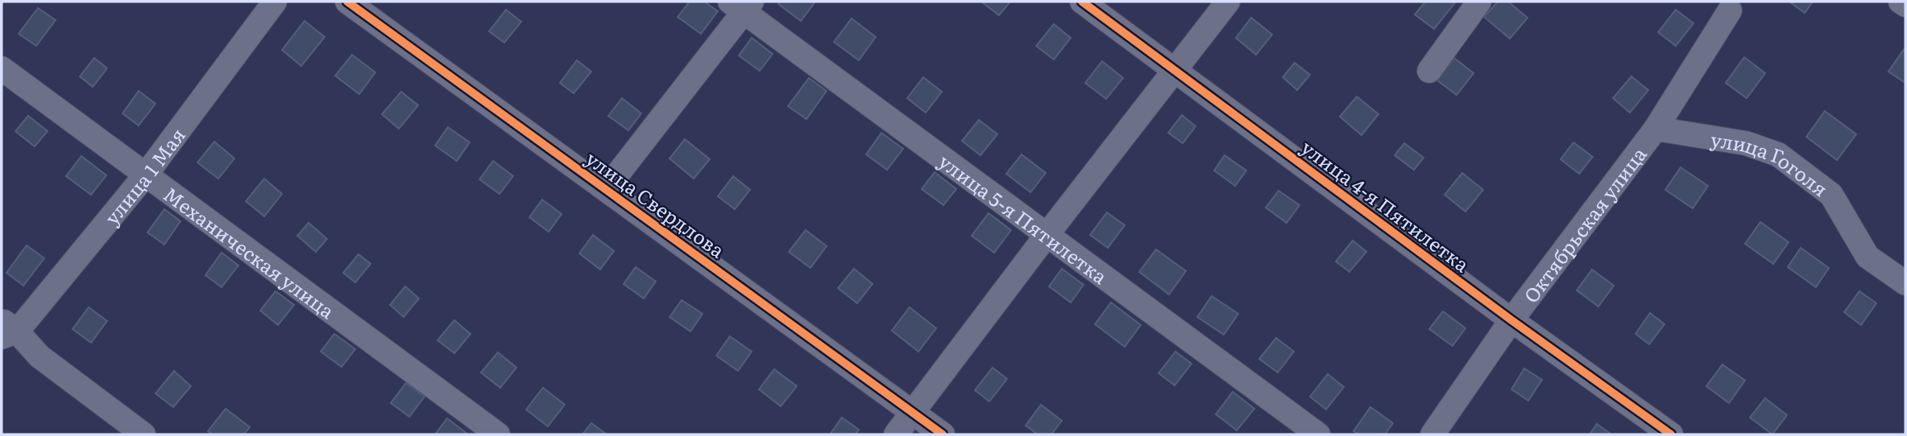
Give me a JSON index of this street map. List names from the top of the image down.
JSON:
{
  "streets": {
    "street": [
      "улица Гоголя",
      "улица 1 Мая",
      "улица Свердлова",
      "улица 4-я Пятилетка",
      "улица 5-я Пятилетка",
      "Октябрьская улица",
      "Механическая улица"
    ]
  },
  "crossings": [
    ["улица Гоголя", "Октябрьская улица"],
    ["улица 1 Мая", "Механическая улица"],
    ["улица 4-я Пятилетка", "Октябрьская улица"]
  ]
}
